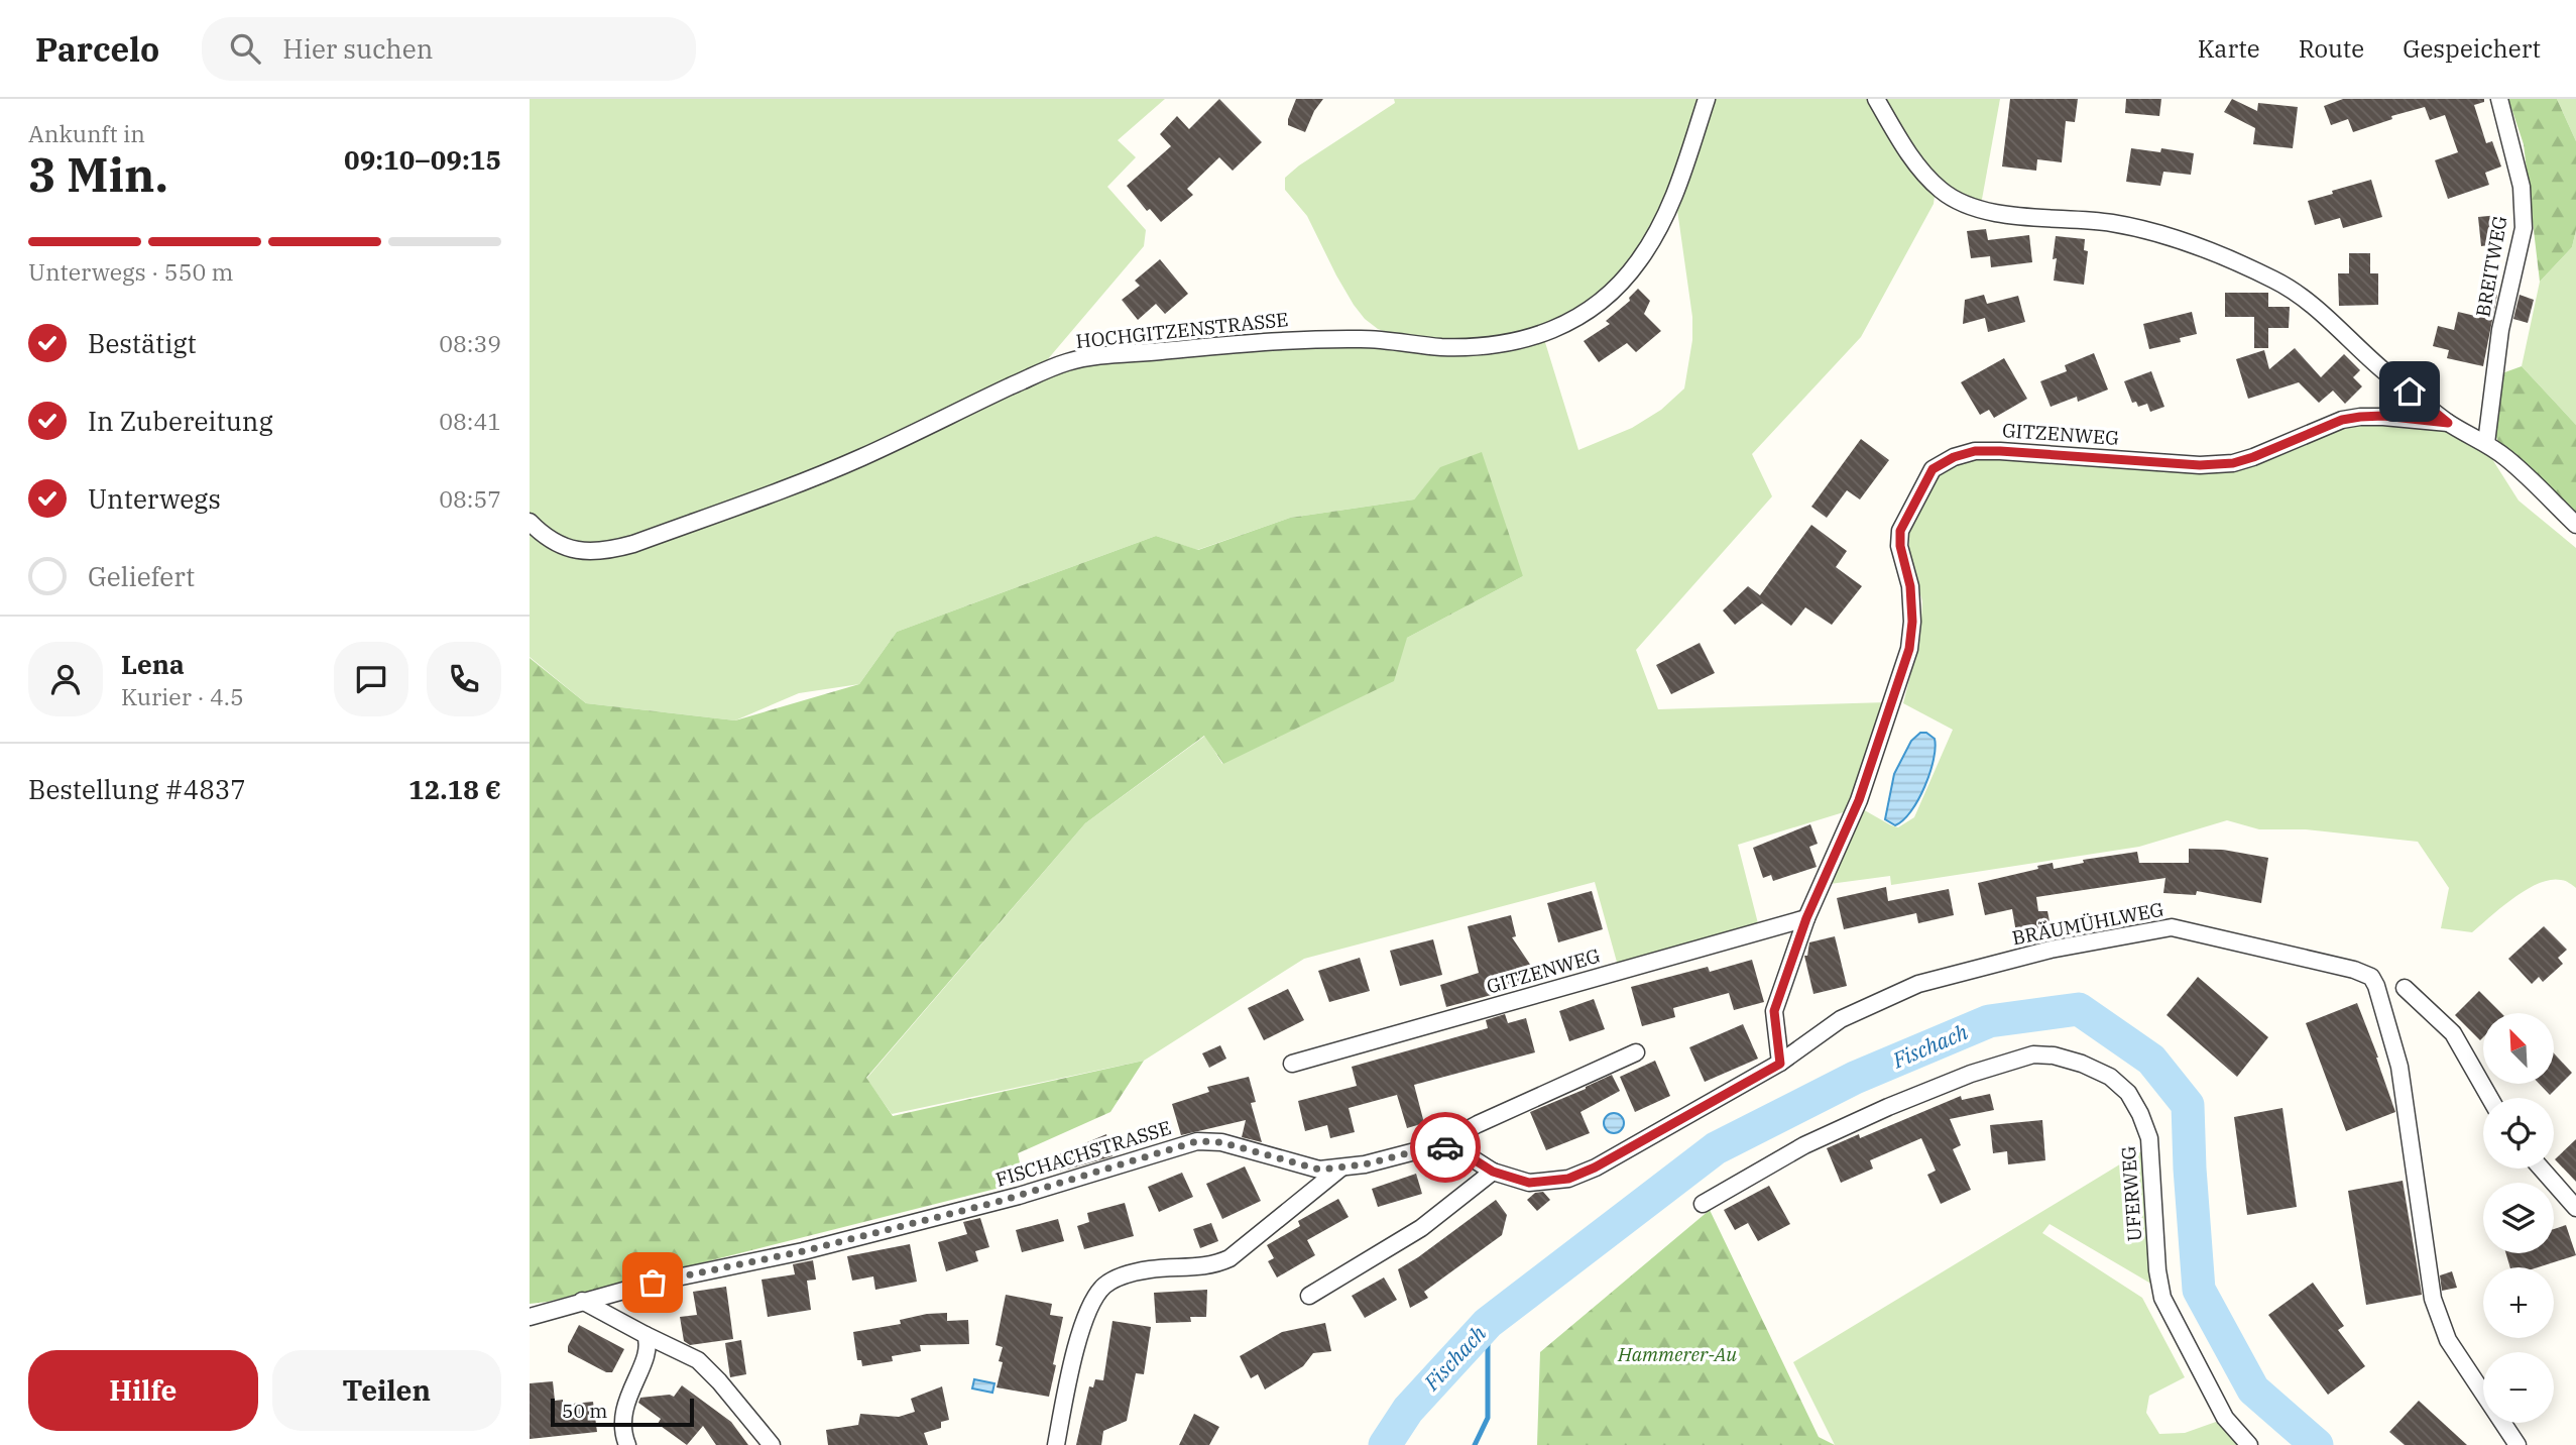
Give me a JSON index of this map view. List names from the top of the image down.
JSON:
{
  "streets": {
    "street": [
      "BREITWEG",
      "HOCHGITZENSTRASSE",
      "GITZENWEG",
      "BRÄUMÜHLWEG",
      "FISCHACHSTRASSE",
      "UFERWEG"
    ]
  },
  "crossings": [
    ["GITZENWEG", "BRÄUMÜHLWEG"],
    ["BRÄUMÜHLWEG", "FISCHACHSTRASSE"]
  ],
  "water": ["Fischach"],
  "parks": ["Hammerer-Au"],
  "scale_bar": "50 m",
  "north": "top left",
  "page": {
    "header": "Parcelo",
    "search": "Hier suchen",
    "nav": ["Karte", "Route", "Gespeichert"],
    "heading": ["3 Min.", "Ankunft in", "09:10–09:15"],
    "panel": [
      "Lena",
      "Kurier · 4.5",
      "Bestellung #4837",
      "12.18 €"
    ],
    "bar": "Unterwegs · 550 m",
    "list": [
      ["Bestätigt", "08:39"],
      ["In Zubereitung", "08:41"],
      ["Unterwegs", "08:57"],
      "Geliefert"
    ],
    "map_buttons": ["+", "−"],
    "buttons": ["Hilfe", "Teilen"],
    "scale": "50 m"
  }
}
